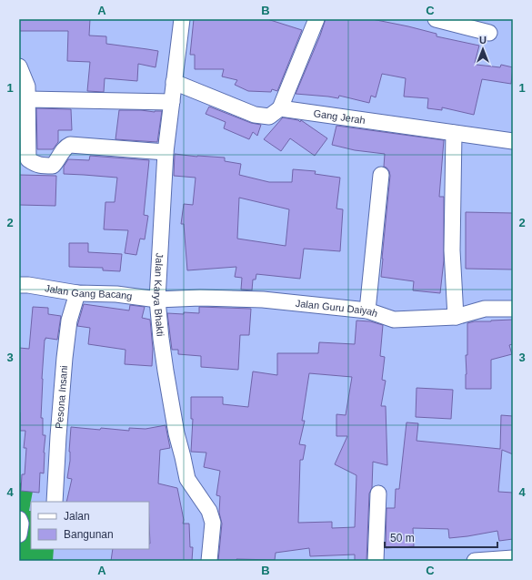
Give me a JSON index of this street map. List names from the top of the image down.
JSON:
{
  "streets": {
    "street": [
      "Gang Jerah",
      "Jalan Gang Bacang",
      "Jalan Karya Bhakti",
      "Jalan Guru Daiyah",
      "Pesona Insani"
    ]
  },
  "crossings": [
    ["Jalan Gang Bacang", "Jalan Karya Bhakti"],
    ["Jalan Gang Bacang", "Jalan Guru Daiyah"],
    ["Jalan Gang Bacang", "Pesona Insani"],
    ["Jalan Karya Bhakti", "Jalan Guru Daiyah"]
  ],
  "legend": ["Jalan", "Bangunan"],
  "scale_bar": "50 m",
  "north": "top",
  "grid": {
    "columns": ["A", "B", "C"],
    "rows": [
      "1",
      "2",
      "3",
      "4"
    ]
  }
}
